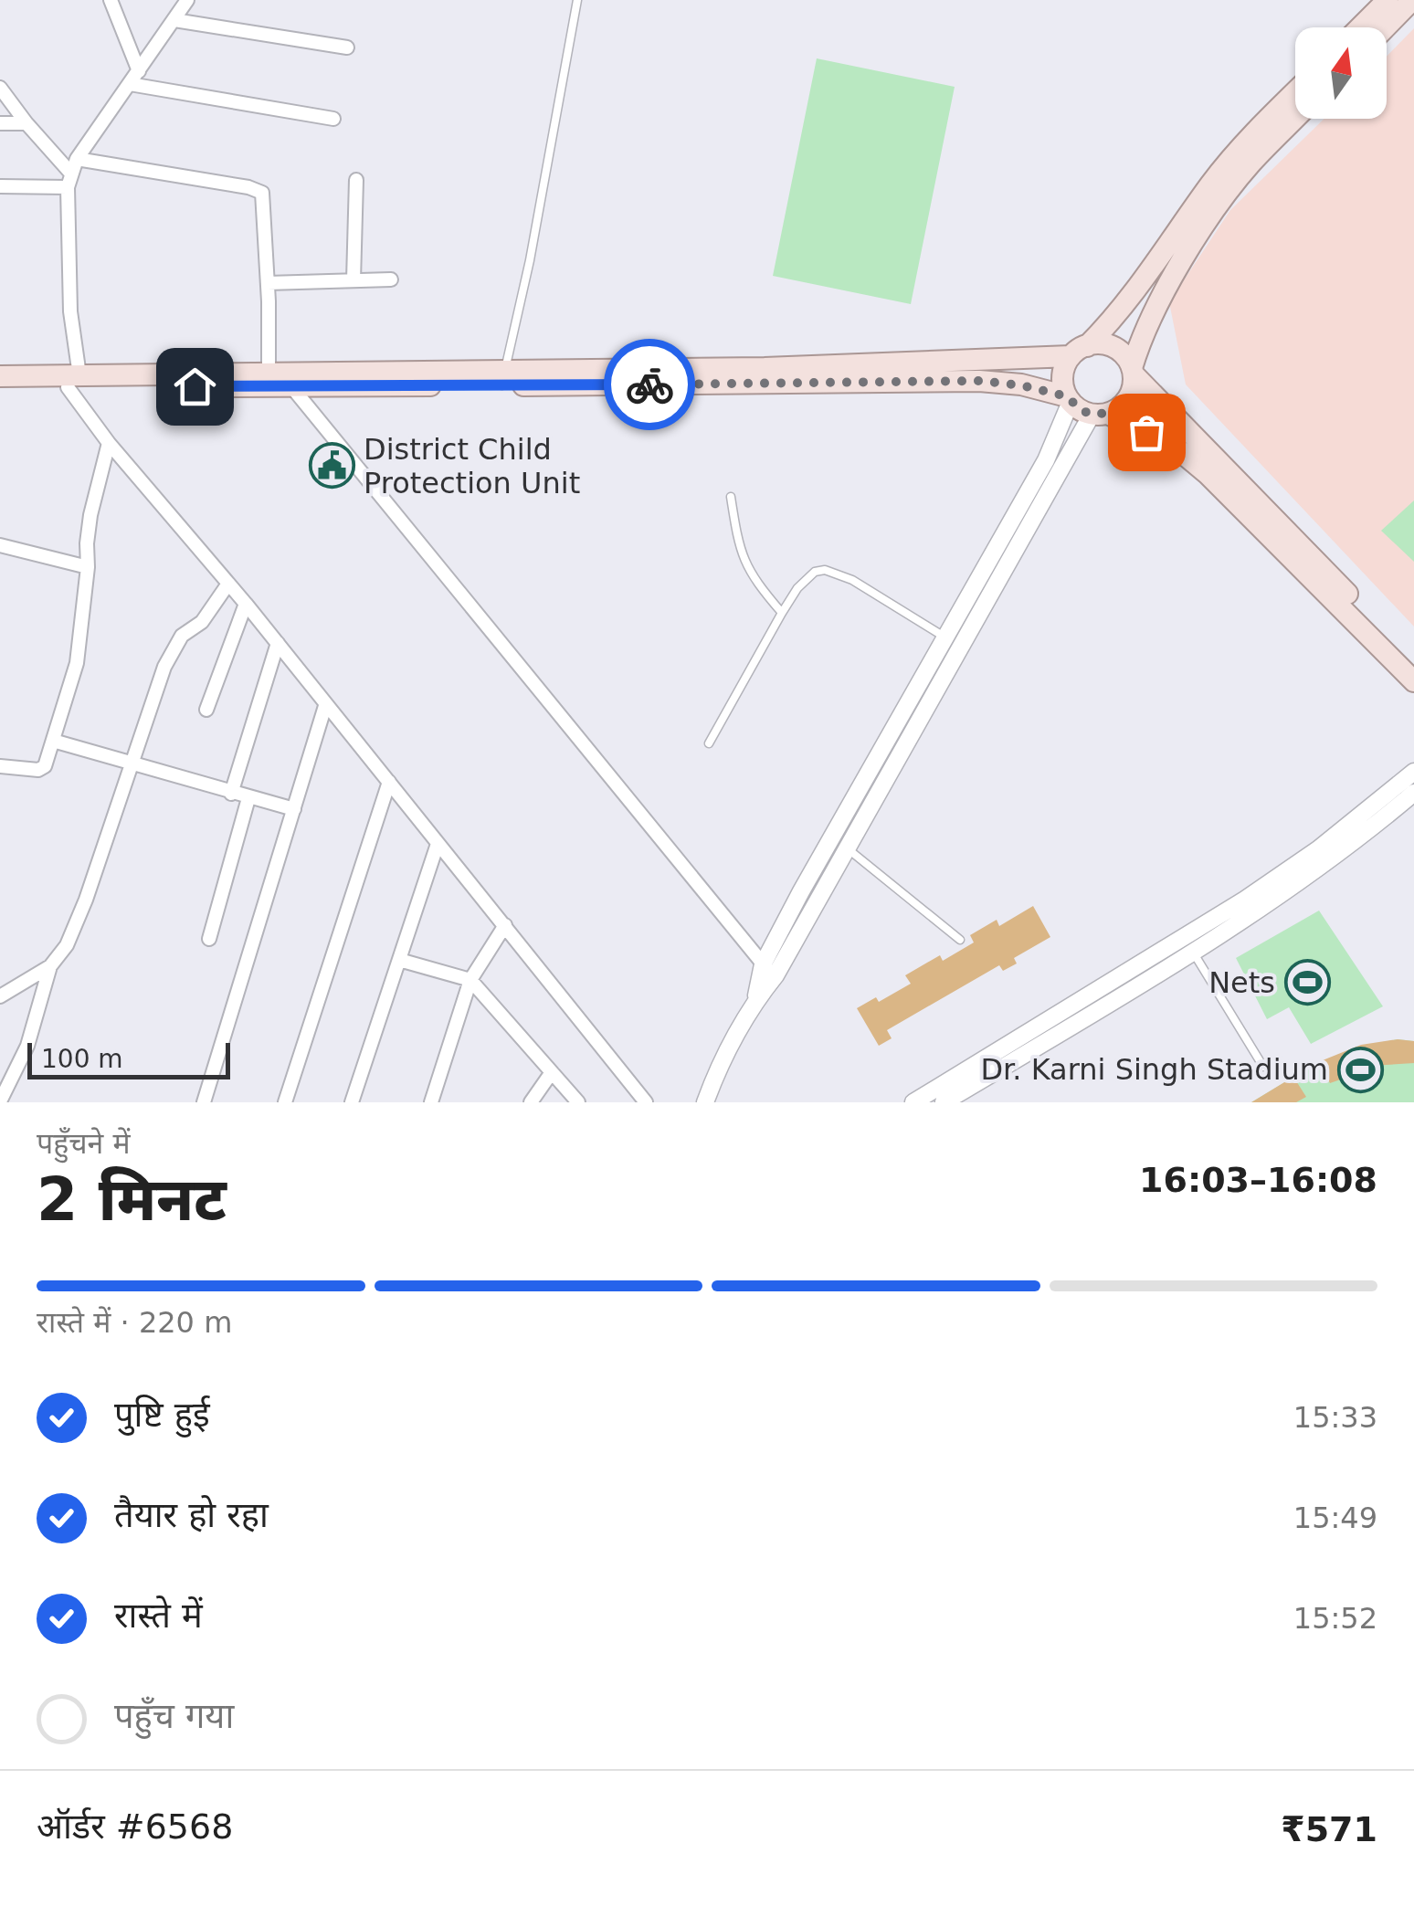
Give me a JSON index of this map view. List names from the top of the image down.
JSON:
{
  "places": {
    "public building": ["District Child Protection Unit"],
    "sports": ["Nets", "Dr. Karni Singh Stadium"]
  },
  "scale_bar": "100 m",
  "north": "top",
  "page": {
    "scale": "100 m",
    "heading": ["2 मिनट", "पहुँचने में", "16:03–16:08"],
    "panel": ["ऑर्डर #6568", "₹571"],
    "bar": "रास्ते में · 220 m",
    "list": [
      ["पुष्टि हुई", "15:33"],
      ["तैयार हो रहा", "15:49"],
      ["रास्ते में", "15:52"],
      "पहुँच गया"
    ]
  }
}
